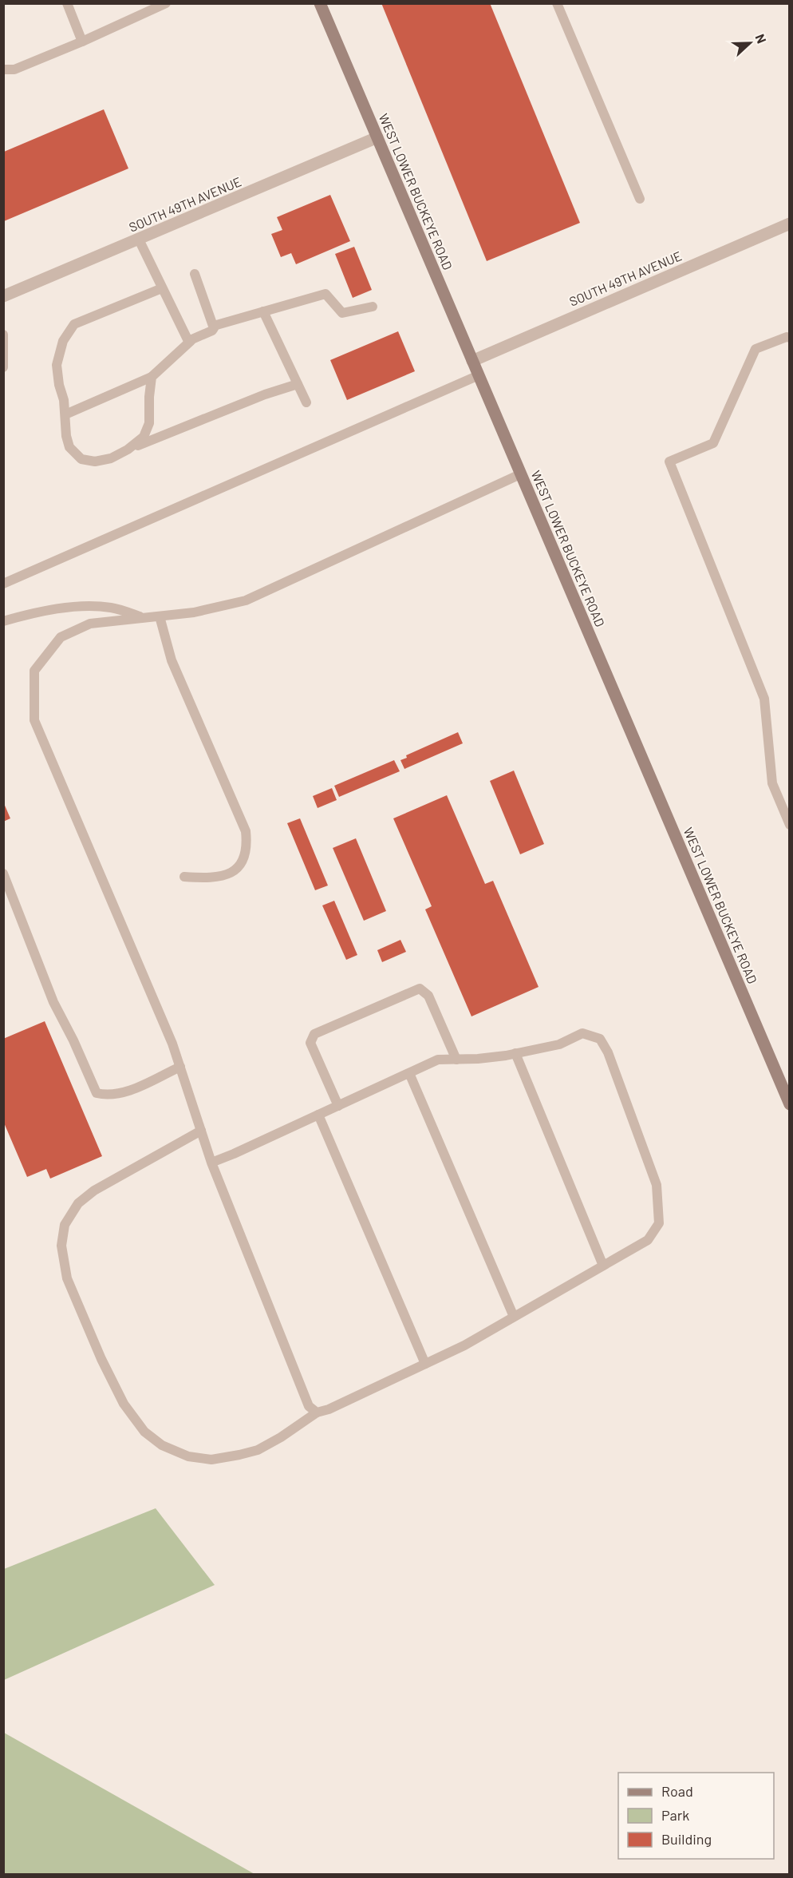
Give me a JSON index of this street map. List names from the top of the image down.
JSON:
{
  "streets": {
    "main road": ["WEST LOWER BUCKEYE ROAD"],
    "street": ["SOUTH 49TH AVENUE"]
  },
  "crossings": [
    ["WEST LOWER BUCKEYE ROAD", "SOUTH 49TH AVENUE"]
  ],
  "legend": ["Road", "Park", "Building"],
  "north": "right"
}
